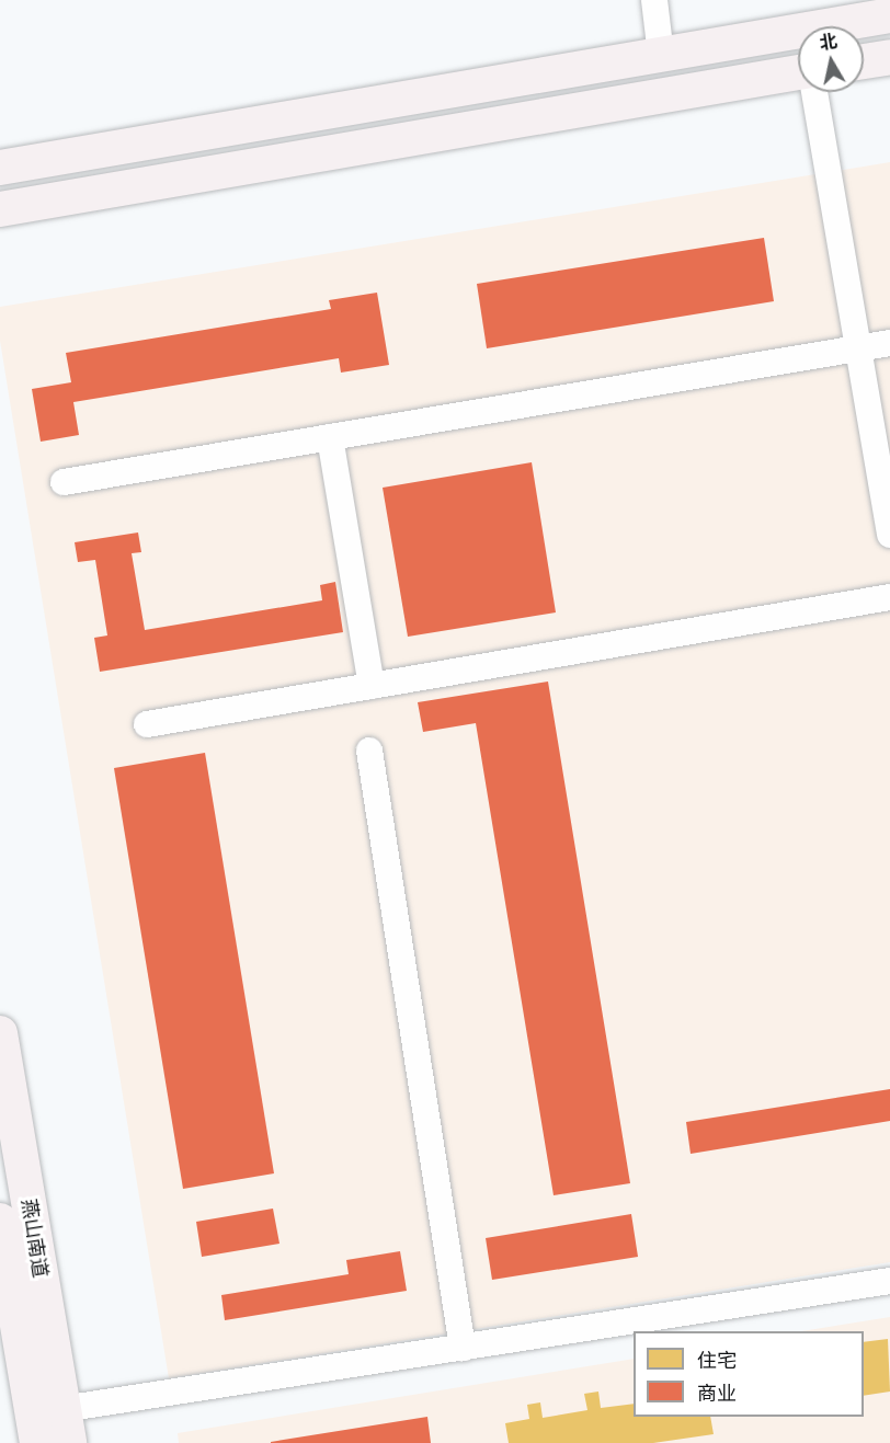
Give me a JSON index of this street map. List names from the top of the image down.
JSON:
{
  "streets": {
    "main road": ["燕山南道"]
  },
  "legend": ["住宅", "商业"],
  "north": "top"
}
